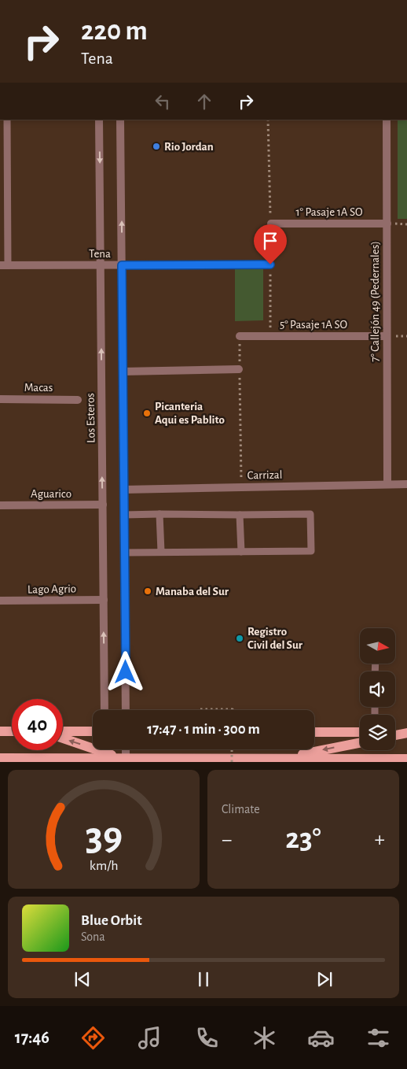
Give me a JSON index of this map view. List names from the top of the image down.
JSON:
{
  "streets": {
    "street": [
      "1° Pasaje 1A SO",
      "Tena",
      "7° Callejón 49 (Pedernales)",
      "5° Pasaje 1A SO",
      "Macas",
      "Los Esteros",
      "Carrizal",
      "Aguarico",
      "Lago Agrio"
    ]
  },
  "crossings": [
    ["1° Pasaje 1A SO", "7° Callejón 49 (Pedernales)"],
    ["Tena", "Los Esteros"],
    ["7° Callejón 49 (Pedernales)", "5° Pasaje 1A SO"],
    ["7° Callejón 49 (Pedernales)", "Carrizal"],
    ["Los Esteros", "Aguarico"],
    ["Los Esteros", "Lago Agrio"]
  ],
  "places": [
    "Rio Jordan",
    "Picanteria Aqui es Pablito",
    "Manaba del Sur",
    "Registro Civil del Sur"
  ],
  "north": "right",
  "page": {
    "turn": ["220 m", "Tena"],
    "limit": "40",
    "trip": "17:47 · 1 min · 300 m",
    "tile": "Climate",
    "heat": ["−", "23°", "+"],
    "song": ["Blue Orbit", "Sona"],
    "tabs": "17:46",
    "gauge": ["39", "km/h"]
  }
}
